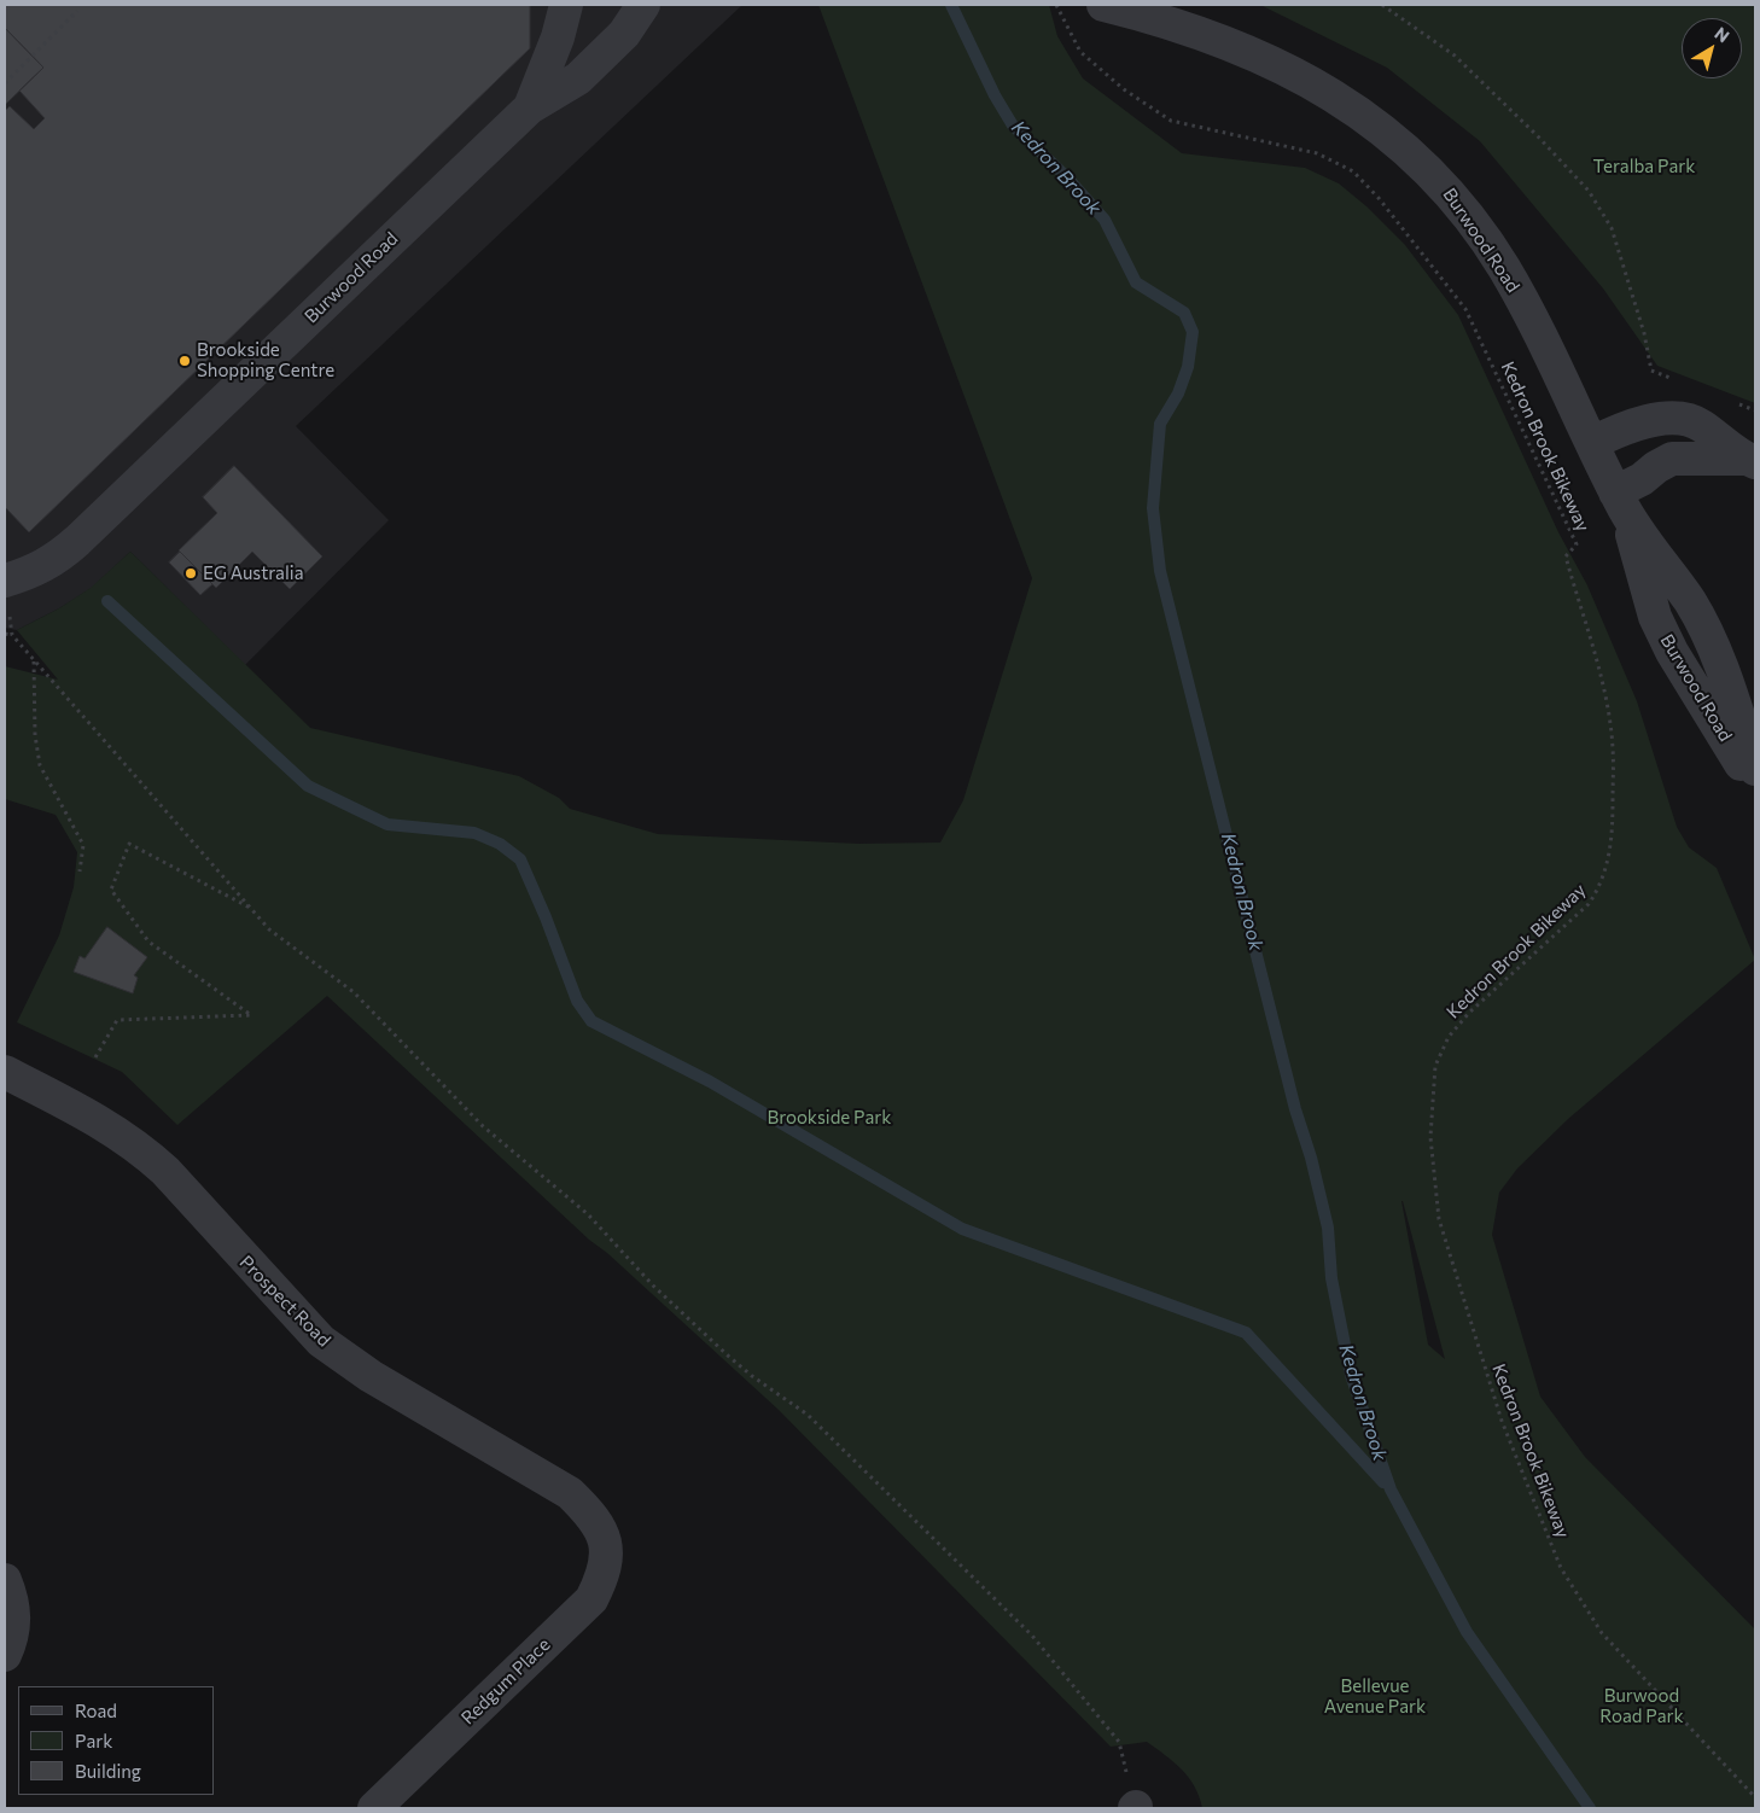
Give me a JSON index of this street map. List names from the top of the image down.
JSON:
{
  "streets": {
    "street": ["Burwood Road", "Prospect Road", "Redgum Place"],
    "path": ["Kedron Brook Bikeway"]
  },
  "crossings": [
    ["Prospect Road", "Redgum Place"]
  ],
  "water": ["Kedron Brook"],
  "parks": [
    "Teralba Park",
    "Brookside Park",
    "Bellevue Avenue Park",
    "Burwood Road Park"
  ],
  "places": ["Brookside Shopping Centre", "EG Australia"],
  "legend": ["Road", "Park", "Building"],
  "north": "top right"
}
